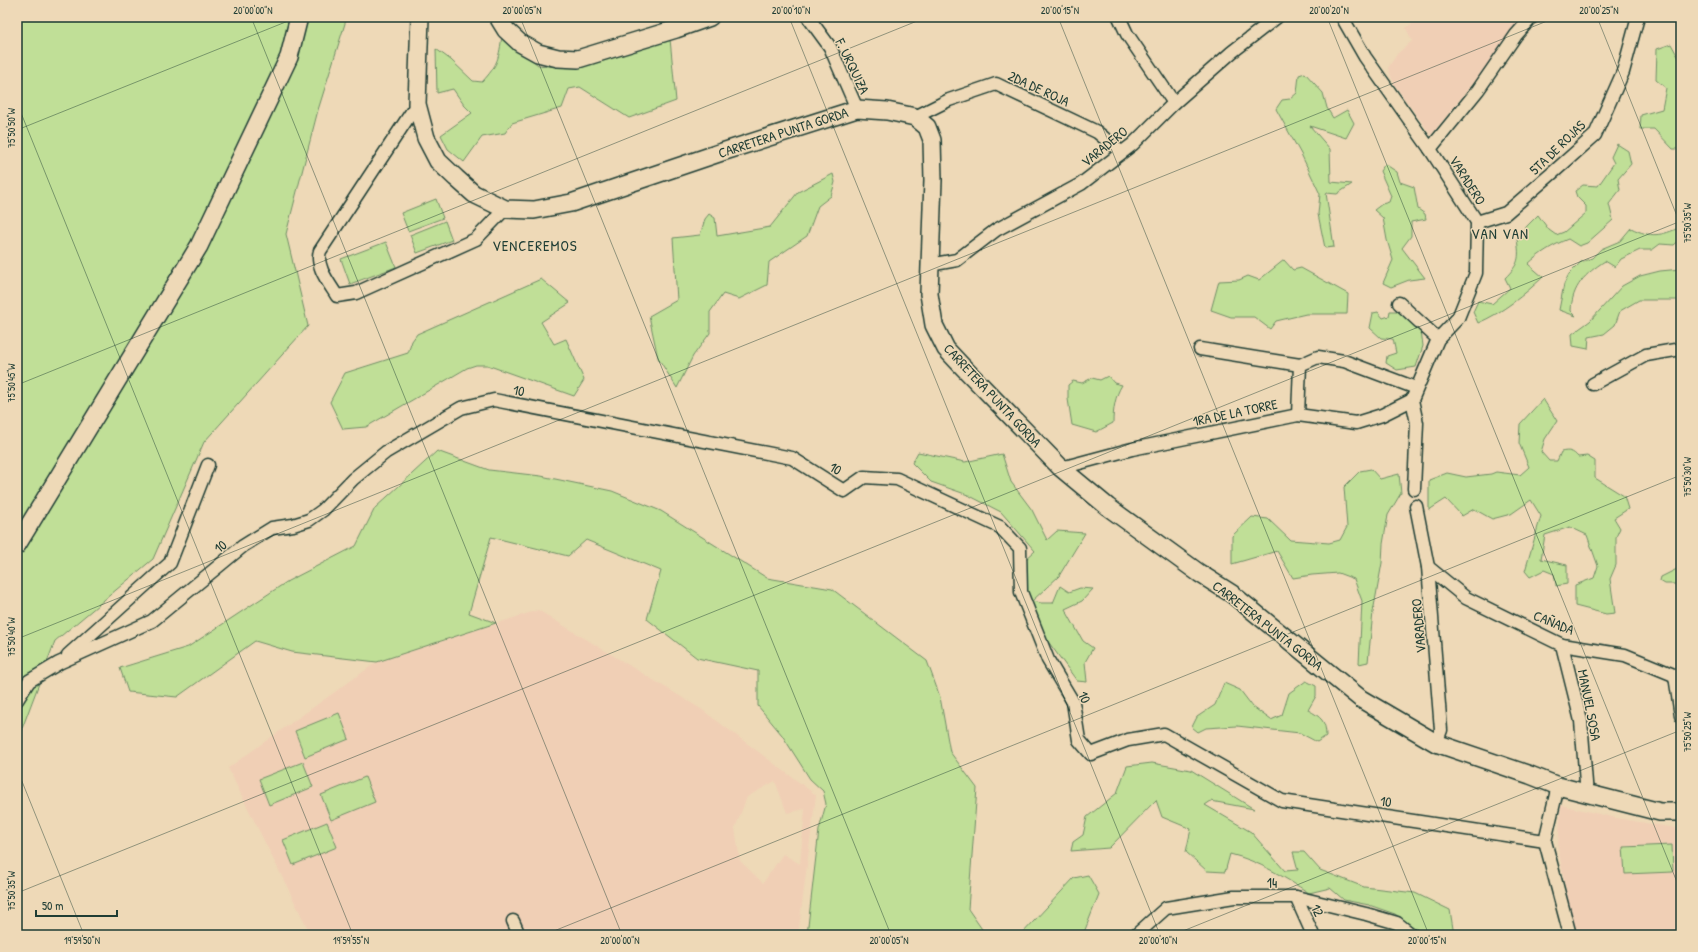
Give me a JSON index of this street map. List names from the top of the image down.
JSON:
{
  "streets": {
    "main road": ["CARRETERA PUNTA GORDA"],
    "street": [
      "F. URQUIZA",
      "2DA DE ROJA",
      "VARADERO",
      "5TA DE ROJAS",
      "10",
      "1RA DE LA TORRE",
      "CAÑADA",
      "MANUEL SOSA",
      "14",
      "12"
    ]
  },
  "crossings": [
    ["F. URQUIZA", "CARRETERA PUNTA GORDA"],
    ["2DA DE ROJA", "CARRETERA PUNTA GORDA"],
    ["2DA DE ROJA", "VARADERO"],
    ["CARRETERA PUNTA GORDA", "VARADERO"],
    ["CARRETERA PUNTA GORDA", "1RA DE LA TORRE"],
    ["CARRETERA PUNTA GORDA", "MANUEL SOSA"],
    ["VARADERO", "5TA DE ROJAS"],
    ["VARADERO", "1RA DE LA TORRE"],
    ["VARADERO", "CAÑADA"],
    ["CAÑADA", "MANUEL SOSA"],
    ["14", "12"]
  ],
  "districts": ["VAN VAN", "VENCEREMOS"],
  "scale_bar": "50 m",
  "coordinates": [
    "20°00'00\"N",
    "20°00'05\"N",
    "20°00'10\"N",
    "20°00'15\"N",
    "20°00'20\"N",
    "20°00'25\"N",
    "75°50'50\"W",
    "75°50'35\"W",
    "75°50'45\"W",
    "75°50'30\"W",
    "75°50'40\"W",
    "75°50'25\"W",
    "19°59'50\"N",
    "19°59'55\"N"
  ]
}
